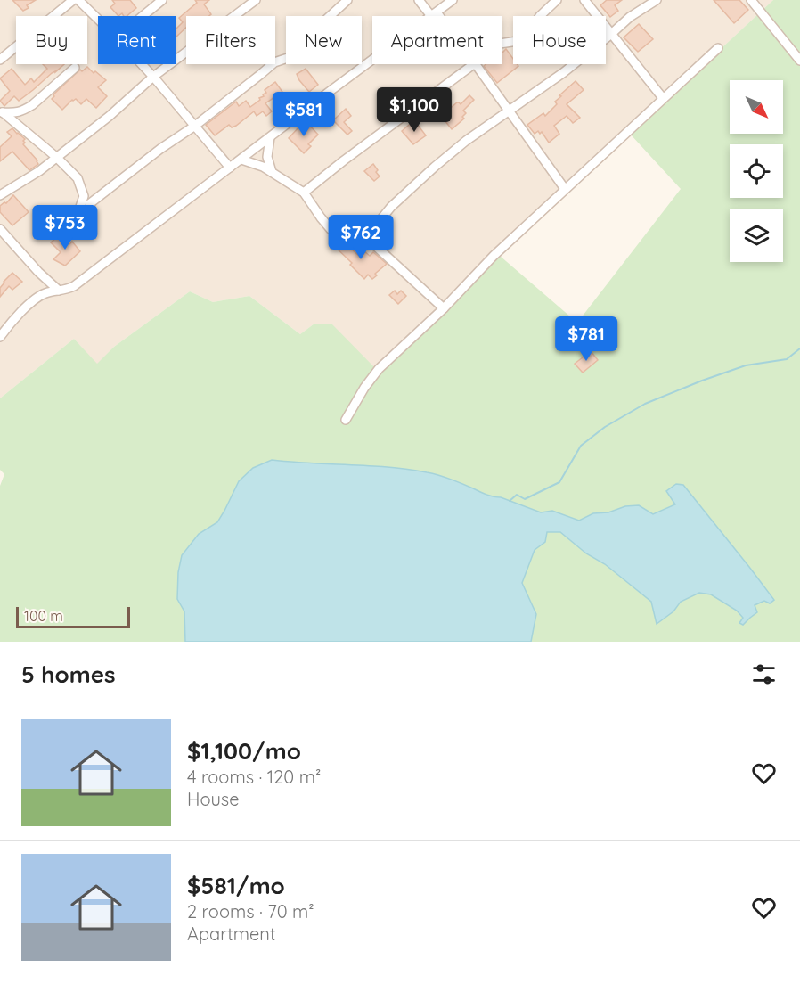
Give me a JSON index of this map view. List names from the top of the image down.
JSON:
{
  "scale_bar": "100 m",
  "north": "bottom right",
  "page": {
    "chip": [
      "Buy",
      "Rent",
      "Filters",
      "New",
      "Apartment",
      "House"
    ],
    "price": [
      "$1,100",
      "$581",
      "$753",
      "$762",
      "$781"
    ],
    "scale": "100 m",
    "heading": "5 homes",
    "list": [
      {
        "name": "$1,100/mo",
        "note": "4 rooms · 120 m² · House"
      },
      {
        "name": "$581/mo",
        "note": "2 rooms · 70 m² · Apartment"
      }
    ]
  }
}
